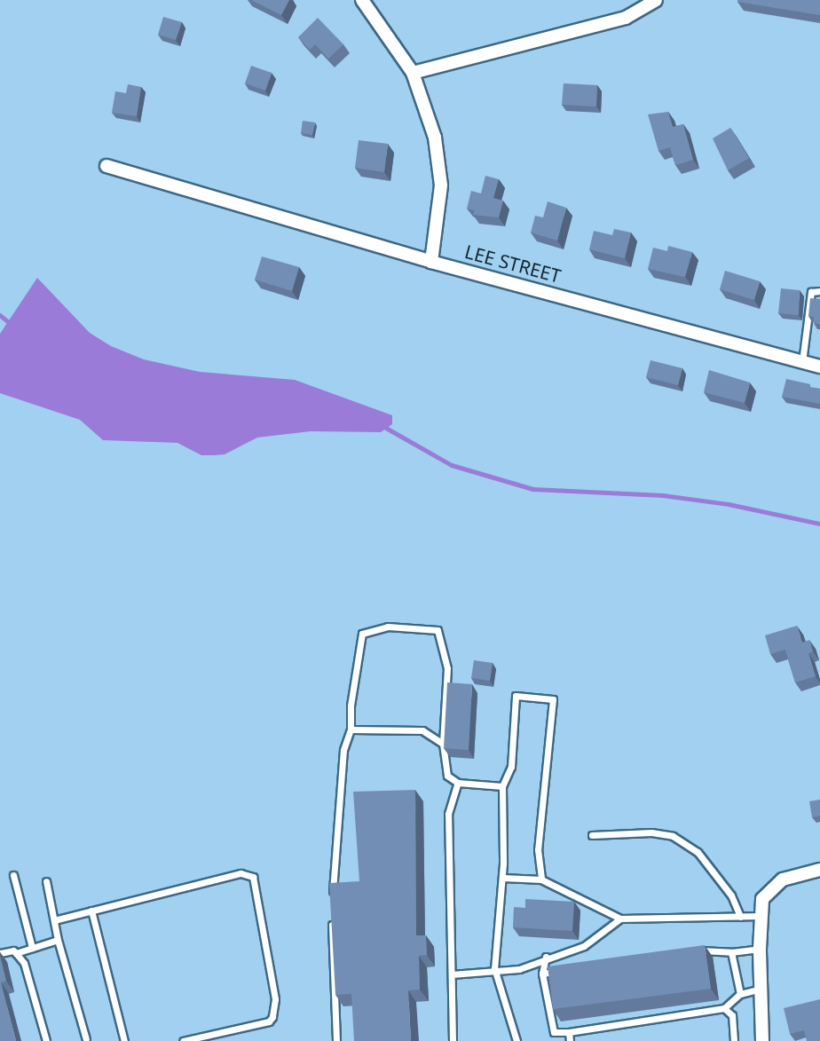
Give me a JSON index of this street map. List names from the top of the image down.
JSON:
{
  "streets": {
    "street": ["LEE STREET"]
  }
}
